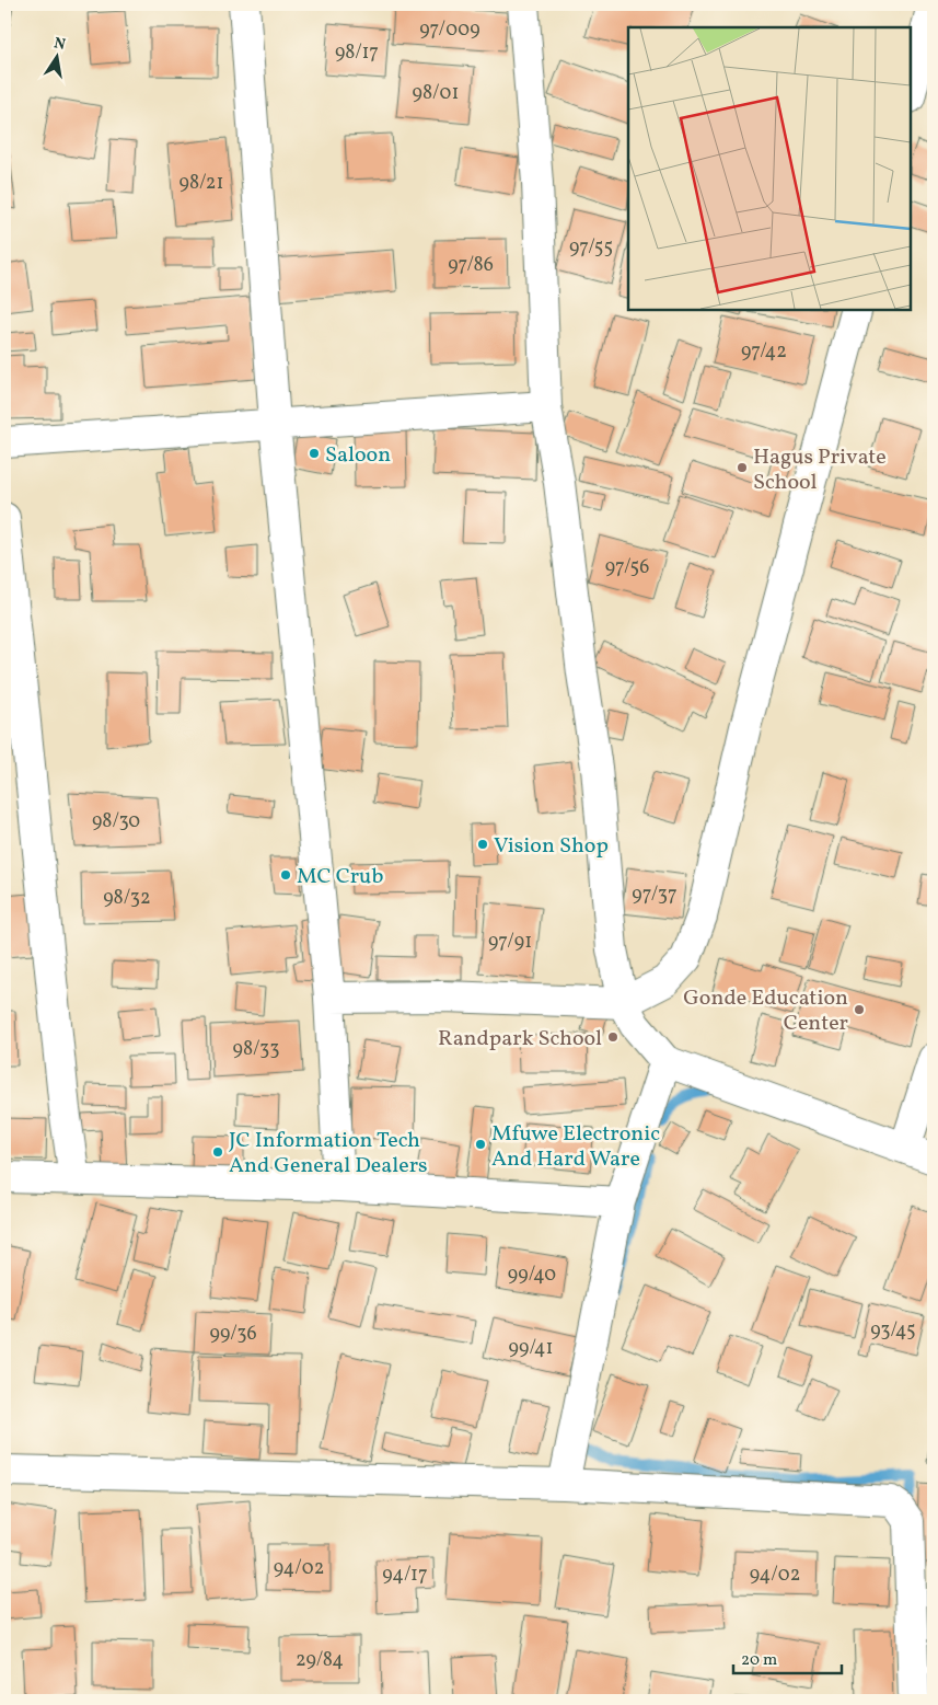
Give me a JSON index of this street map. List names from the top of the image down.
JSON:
{
  "places": [
    "Saloon",
    "Hagus Private School",
    "Vision Shop",
    "MC Crub",
    "Gonde Education Center",
    "Randpark School",
    "Mfuwe Electronic And Hard Ware",
    "JC Information Tech And General Dealers"
  ],
  "house_numbers": [
    "97/009",
    "98/17",
    "98/01",
    "98/21",
    "97/55",
    "97/86",
    "97/42",
    "97/56",
    "98/30",
    "97/37",
    "98/32",
    "97/91",
    "98/33",
    "99/40",
    "93/45",
    "99/36",
    "99/41",
    "94/02",
    "94/17",
    "94/02",
    "29/84"
  ],
  "scale_bar": "20 m",
  "north": "top"
}
